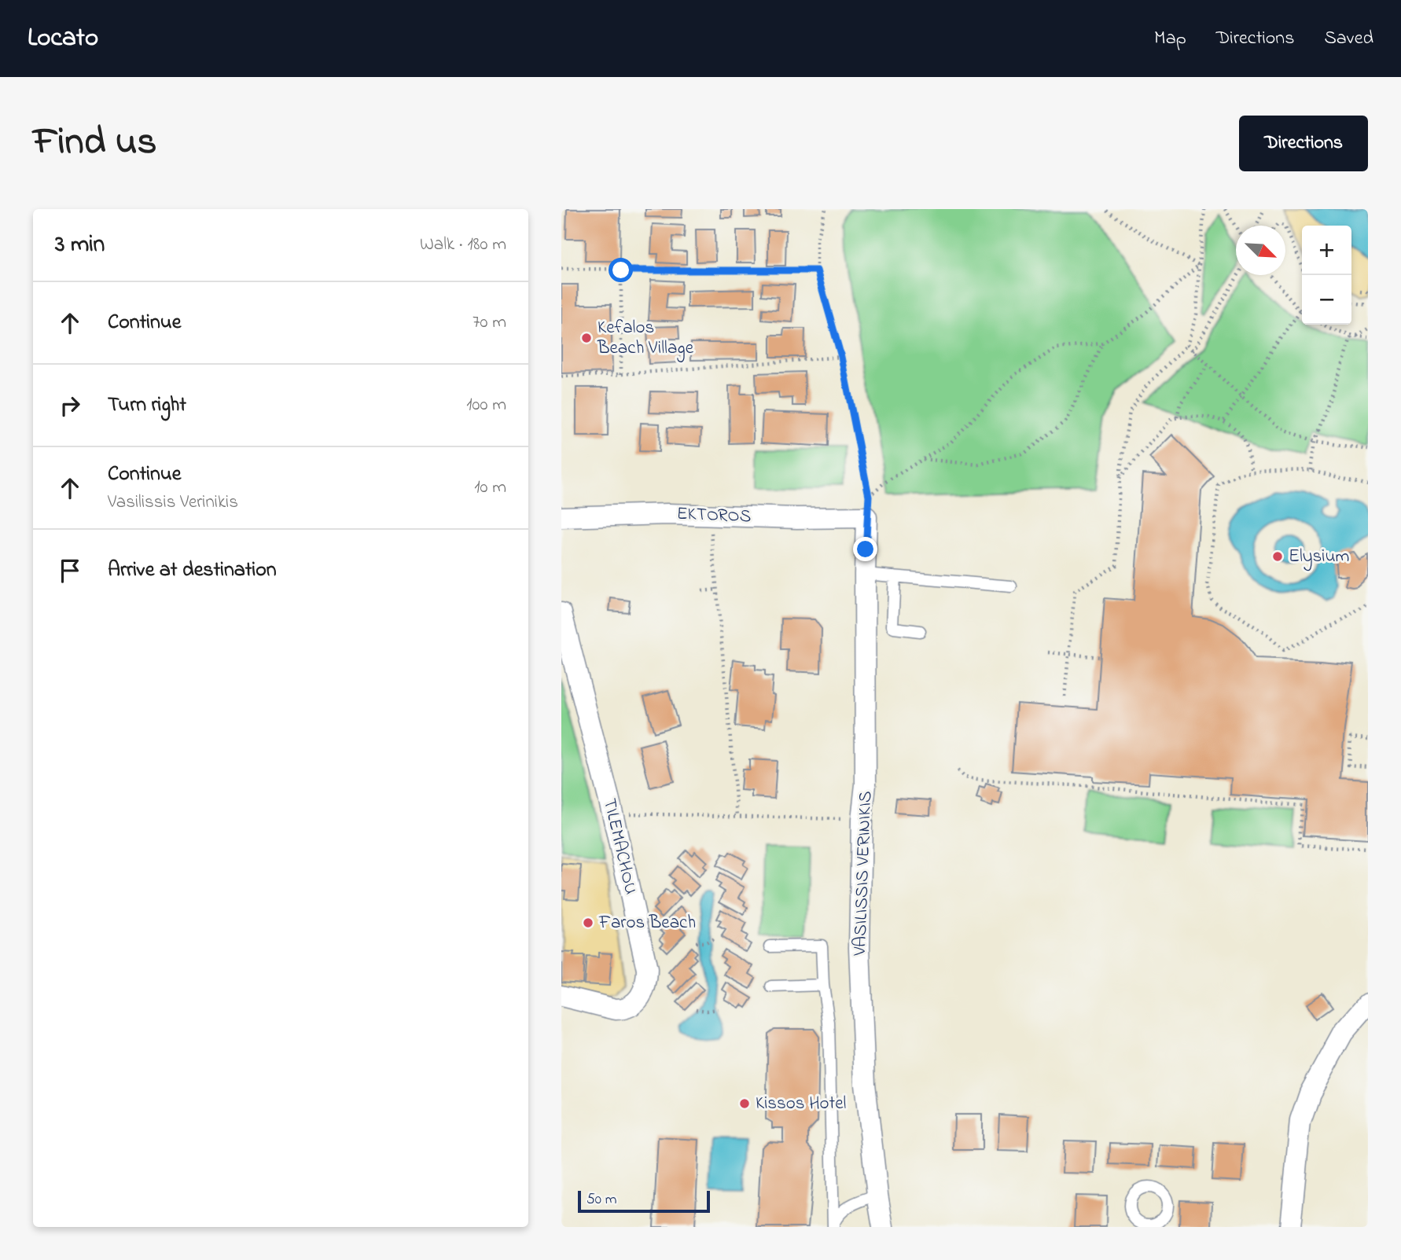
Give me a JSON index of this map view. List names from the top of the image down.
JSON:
{
  "streets": {
    "street": ["EKTOROS", "TILEMACHOU", "VASILISSIS VERINIKIS"]
  },
  "crossings": [
    ["EKTOROS", "VASILISSIS VERINIKIS"]
  ],
  "places": [
    "Kefalos Beach Village",
    "Elysium",
    "Faros Beach",
    "Kissos Hotel"
  ],
  "scale_bar": "50 m",
  "north": "bottom right",
  "page": {
    "header": "Locato",
    "nav": ["Map", "Directions", "Saved"],
    "title": "Find us",
    "buttons": "Directions",
    "heading": ["3 min", "Walk · 180 m"],
    "map_buttons": ["+", "−"],
    "list": [
      ["Continue", "70 m"],
      ["Turn right", "100 m"],
      ["Continue", "Vasilissis Verinikis", "10 m"],
      "Arrive at destination"
    ],
    "scale": "50 m"
  }
}
